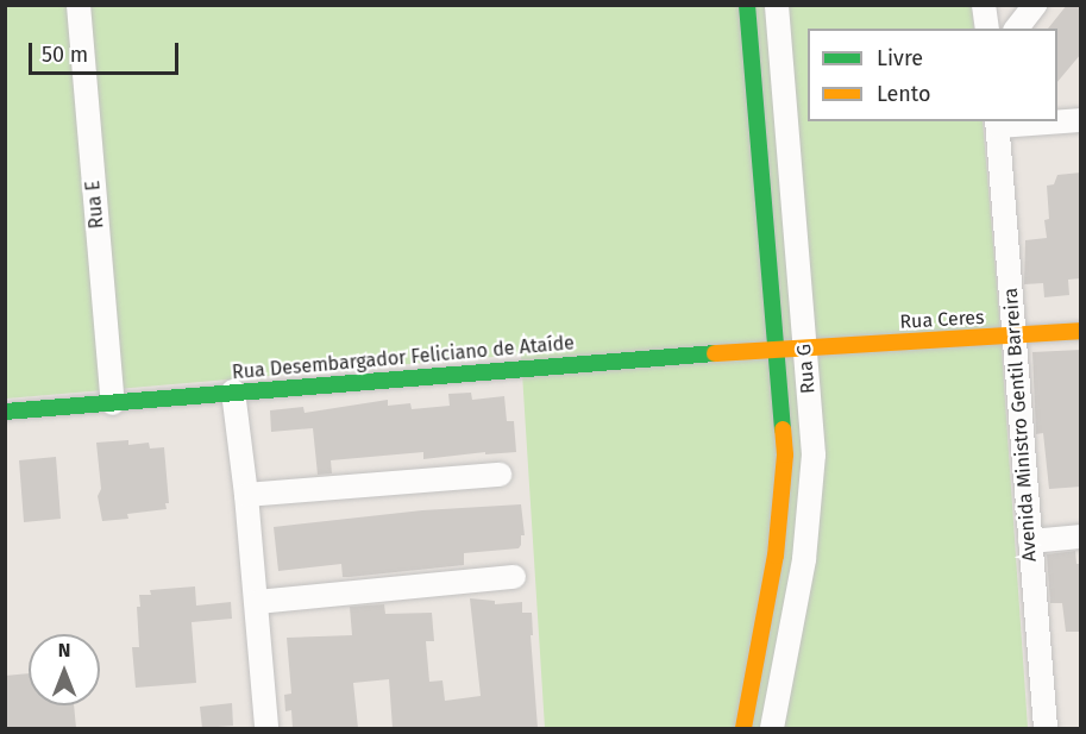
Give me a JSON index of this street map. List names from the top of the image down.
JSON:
{
  "streets": {
    "street": [
      "Rua E",
      "Rua Ceres",
      "Rua Desembargador Feliciano de Ataíde",
      "Rua G",
      "Avenida Ministro Gentil Barreira"
    ]
  },
  "crossings": [
    ["Rua E", "Rua Desembargador Feliciano de Ataíde"],
    ["Rua Ceres", "Rua Desembargador Feliciano de Ataíde"],
    ["Rua Ceres", "Rua G"],
    ["Rua Ceres", "Avenida Ministro Gentil Barreira"],
    ["Rua Desembargador Feliciano de Ataíde", "Rua G"]
  ],
  "legend": ["Livre", "Lento"],
  "scale_bar": "50 m",
  "north": "top"
}
